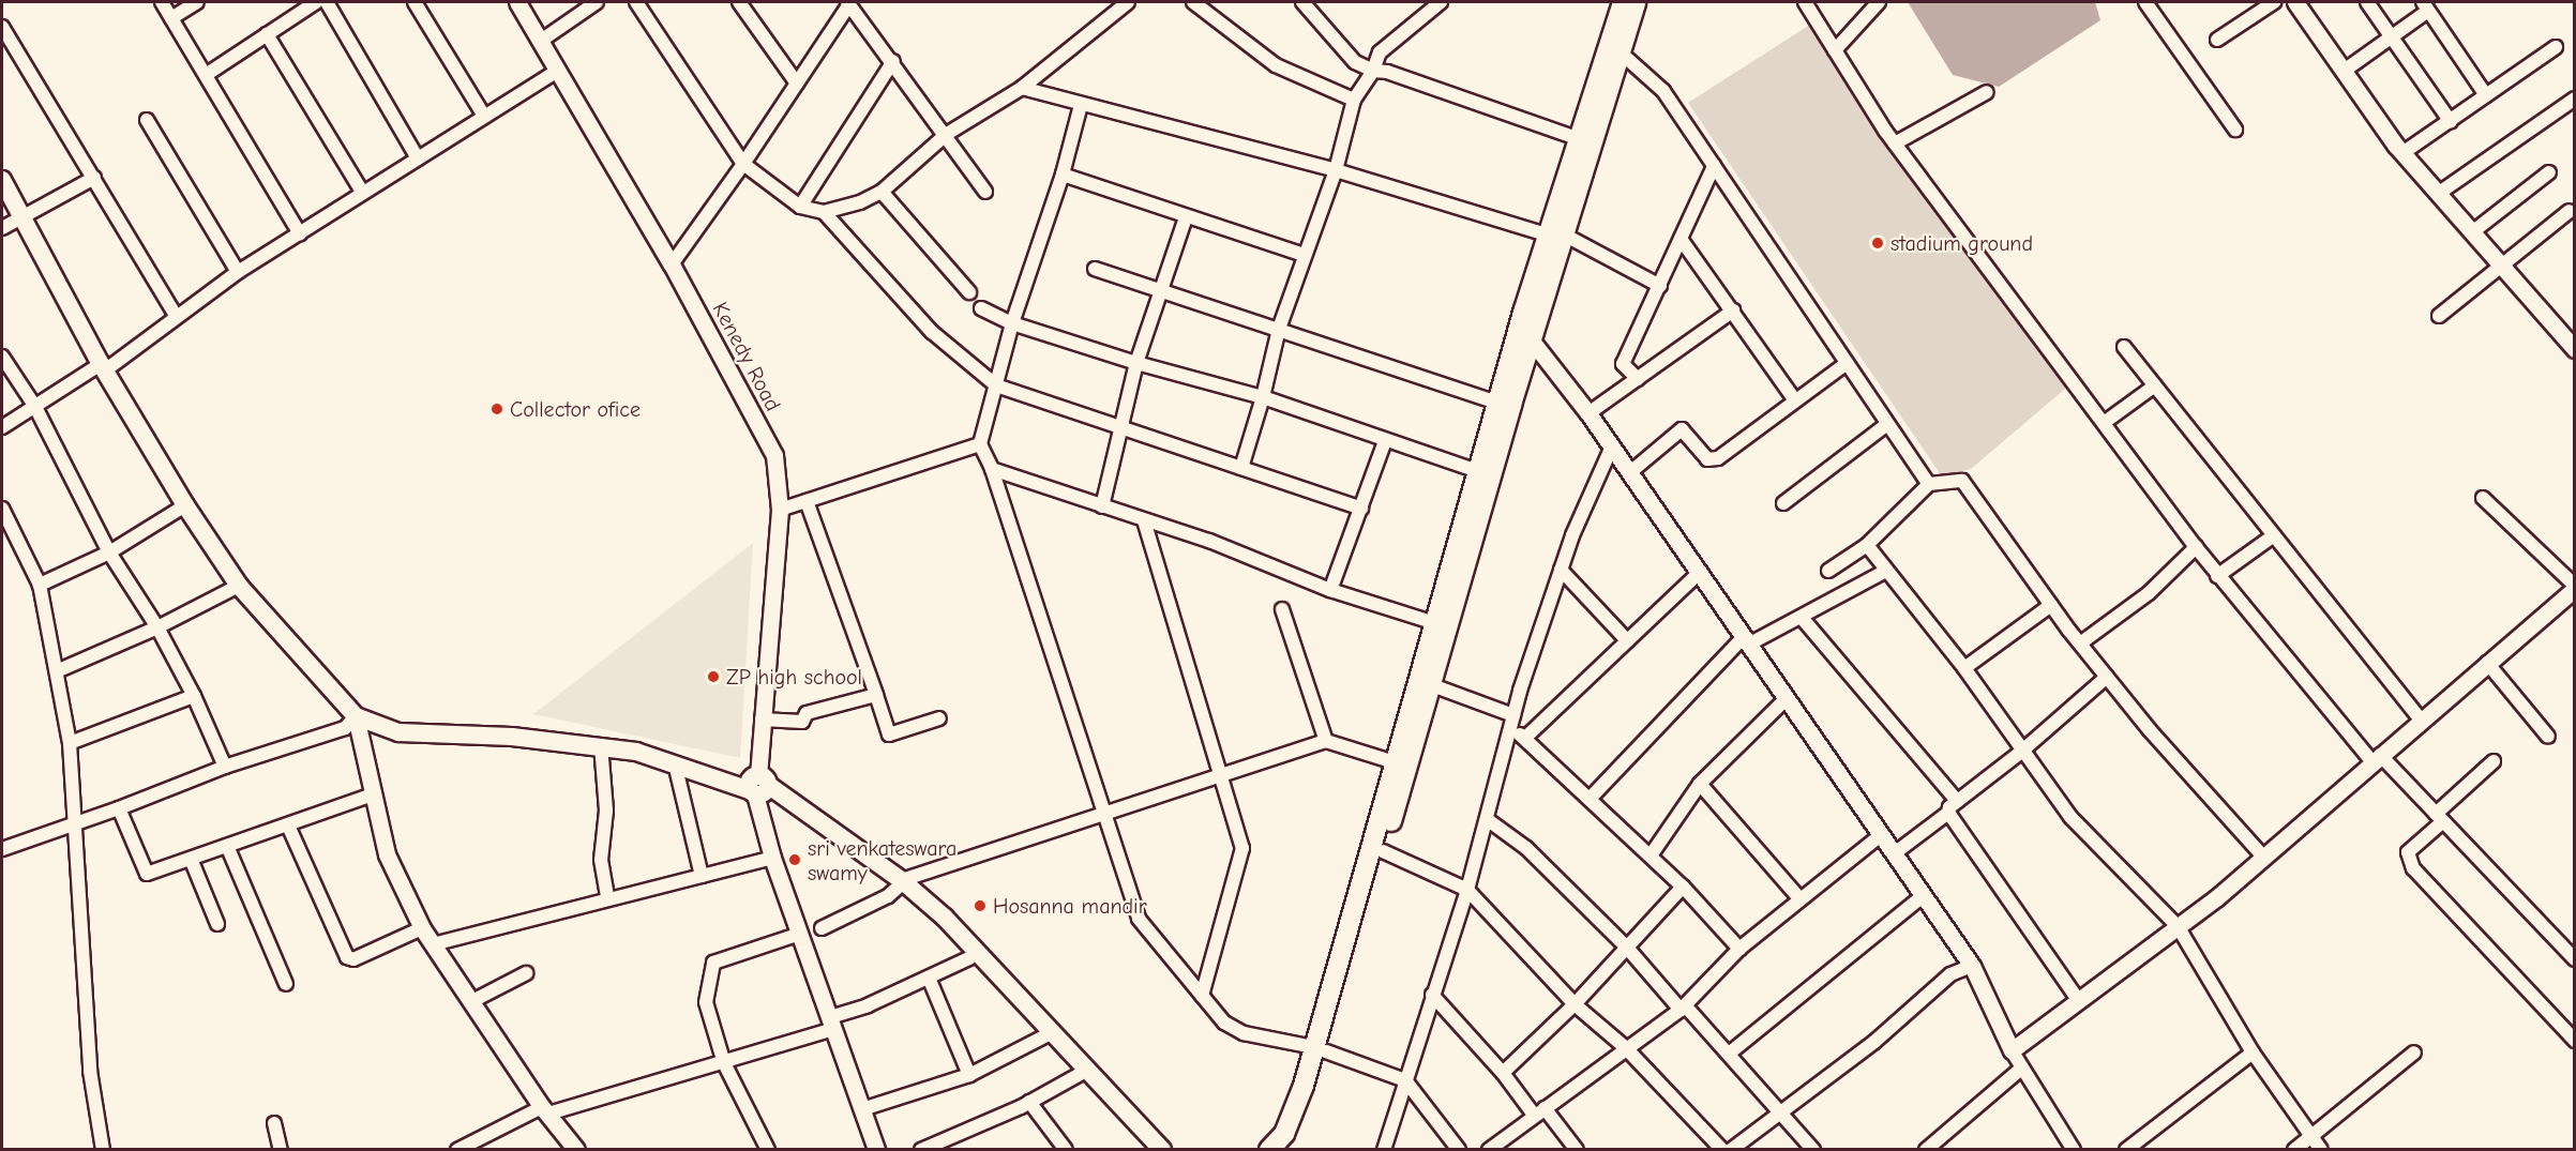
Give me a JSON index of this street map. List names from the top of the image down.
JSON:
{
  "streets": {
    "street": ["Kenedy Road"]
  },
  "places": [
    "stadium ground",
    "Collector ofice",
    "ZP high school",
    "sri venkateswara swamy",
    "Hosanna mandir"
  ]
}
